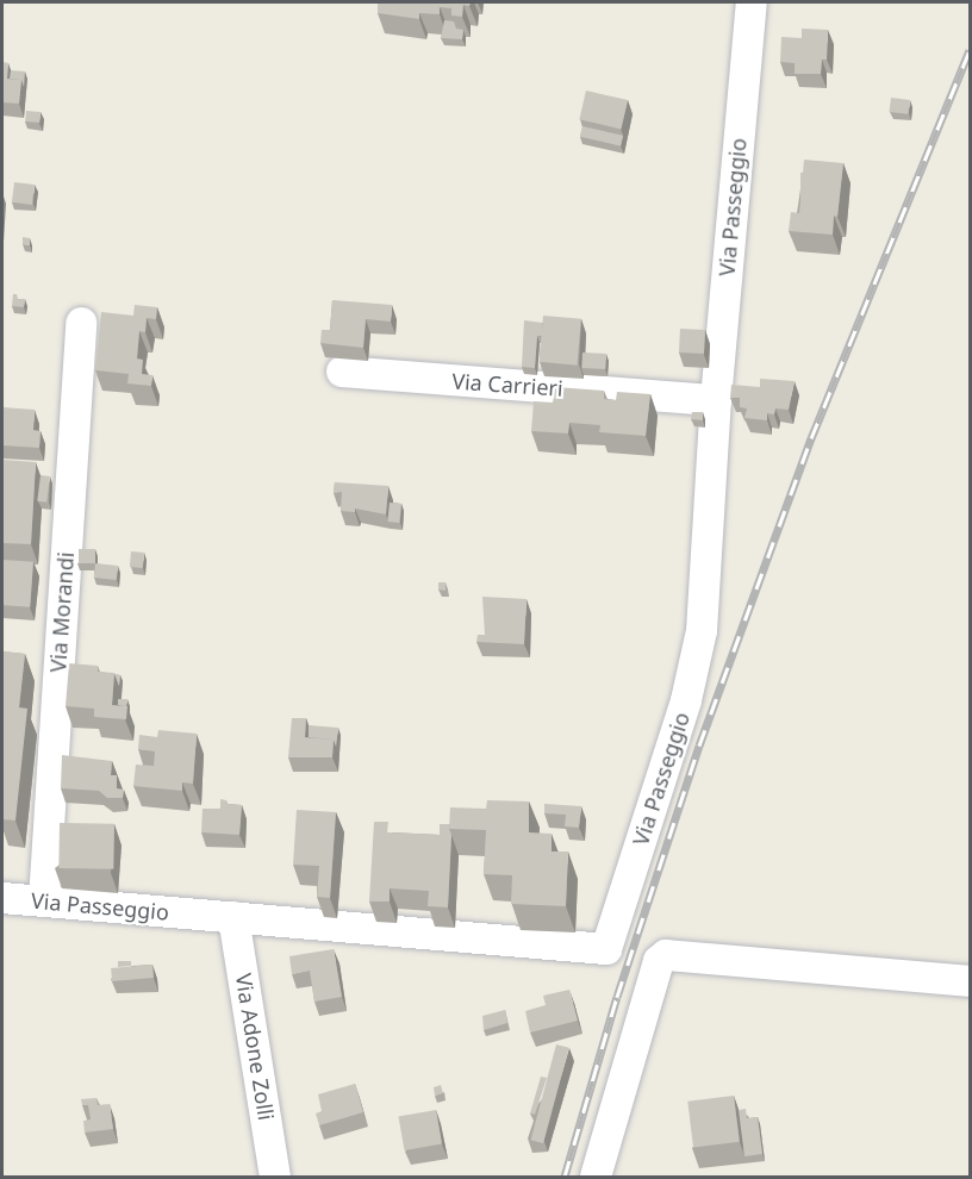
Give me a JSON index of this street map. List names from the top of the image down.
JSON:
{
  "streets": {
    "street": [
      "Via Passeggio",
      "Via Carrieri",
      "Via Morandi",
      "Via Adone Zolli"
    ]
  },
  "crossings": [
    ["Via Passeggio", "Via Carrieri"],
    ["Via Passeggio", "Via Morandi"],
    ["Via Passeggio", "Via Adone Zolli"]
  ]
}
